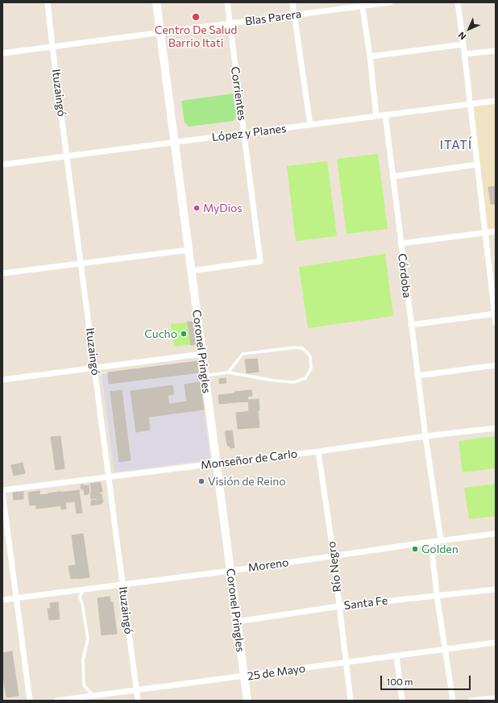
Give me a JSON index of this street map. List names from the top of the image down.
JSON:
{
  "streets": {
    "main road": ["Coronel Pringles"],
    "street": [
      "Blas Parera",
      "Ituzaingó",
      "Corrientes",
      "López y Planes",
      "Córdoba",
      "Monseñor de Carlo",
      "Moreno",
      "Río Negro",
      "Santa Fe",
      "25 de Mayo"
    ]
  },
  "crossings": [
    ["Blas Parera", "Ituzaingó"],
    ["Blas Parera", "Corrientes"],
    ["Blas Parera", "Coronel Pringles"],
    ["Ituzaingó", "López y Planes"],
    ["Ituzaingó", "Monseñor de Carlo"],
    ["Ituzaingó", "Moreno"],
    ["Ituzaingó", "25 de Mayo"],
    ["Corrientes", "López y Planes"],
    ["Corrientes", "Coronel Pringles"],
    ["López y Planes", "Córdoba"],
    ["López y Planes", "Coronel Pringles"],
    ["Córdoba", "Monseñor de Carlo"],
    ["Córdoba", "Moreno"],
    ["Coronel Pringles", "Monseñor de Carlo"],
    ["Coronel Pringles", "Moreno"],
    ["Coronel Pringles", "Santa Fe"],
    ["Coronel Pringles", "25 de Mayo"],
    ["Monseñor de Carlo", "Río Negro"],
    ["Moreno", "Río Negro"],
    ["Río Negro", "Santa Fe"],
    ["Río Negro", "25 de Mayo"]
  ],
  "districts": ["ITATÍ"],
  "places": [
    "Centro De Salud Barrio Itati",
    "MyDios",
    "Cucho",
    "Visión de Reino",
    "Golden"
  ],
  "scale_bar": "100 m",
  "north": "bottom left"
}
